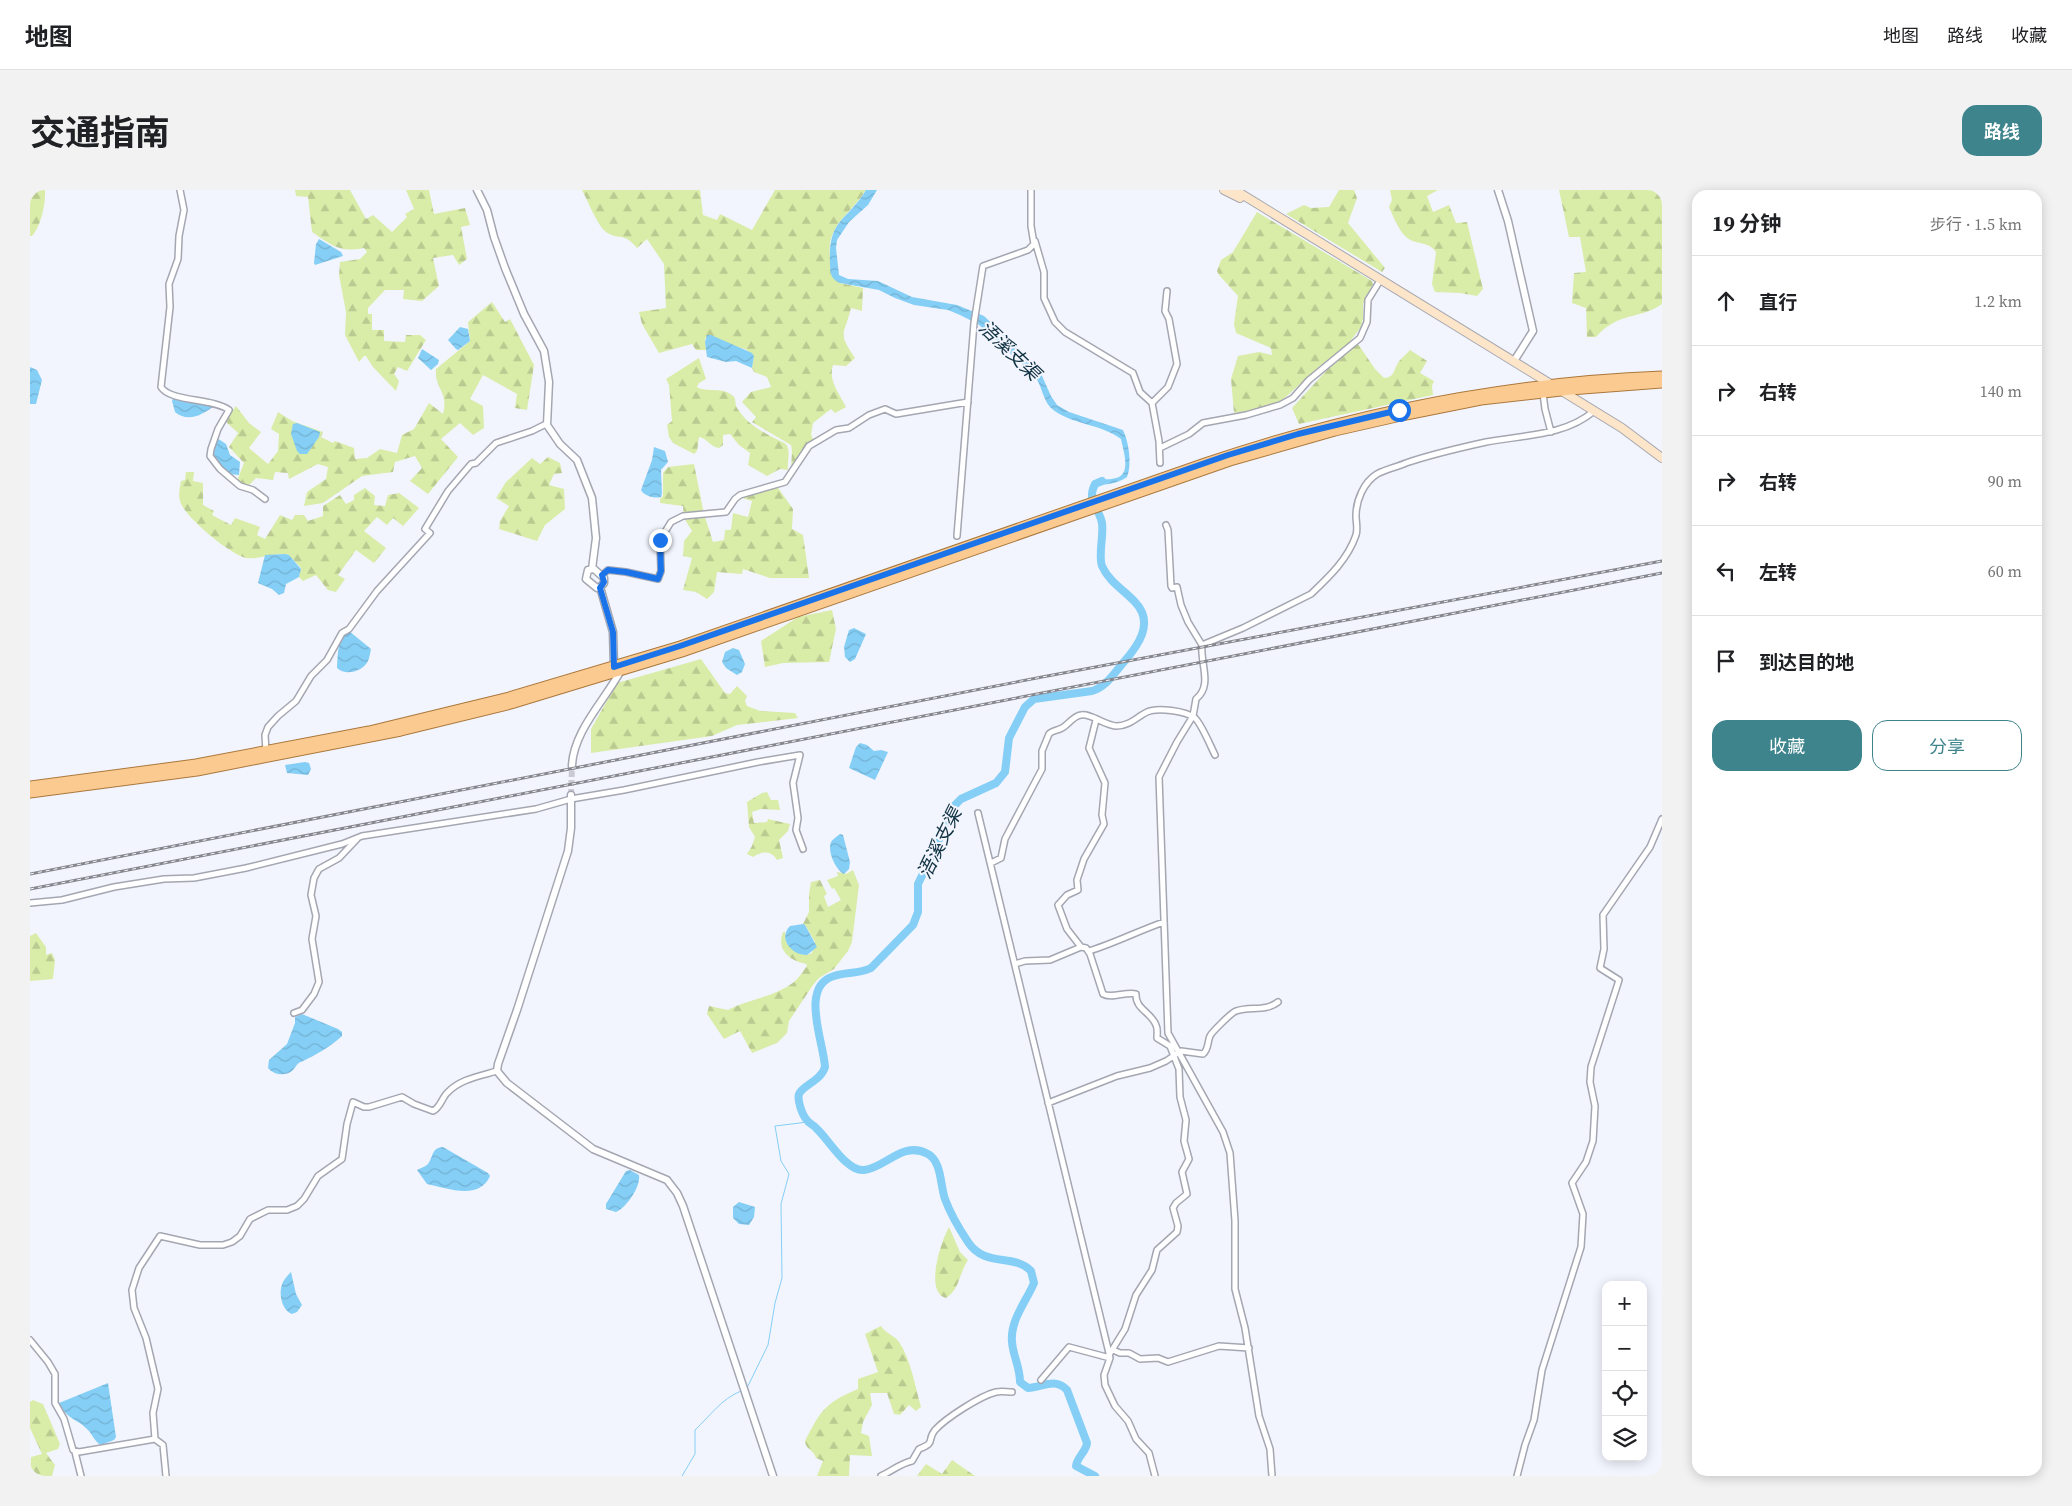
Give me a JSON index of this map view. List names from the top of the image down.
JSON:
{
  "water": ["浯溪支渠"],
  "page": {
    "header": "地图",
    "nav": ["地图", "路线", "收藏"],
    "title": "交通指南",
    "buttons": [
      "路线",
      ["收藏", "分享"]
    ],
    "heading": ["19 分钟", "步行 · 1.5 km"],
    "list": [
      ["直行", "1.2 km"],
      ["右转", "140 m"],
      ["右转", "90 m"],
      ["左转", "60 m"],
      "到达目的地"
    ],
    "map_buttons": ["+", "−"]
  }
}
